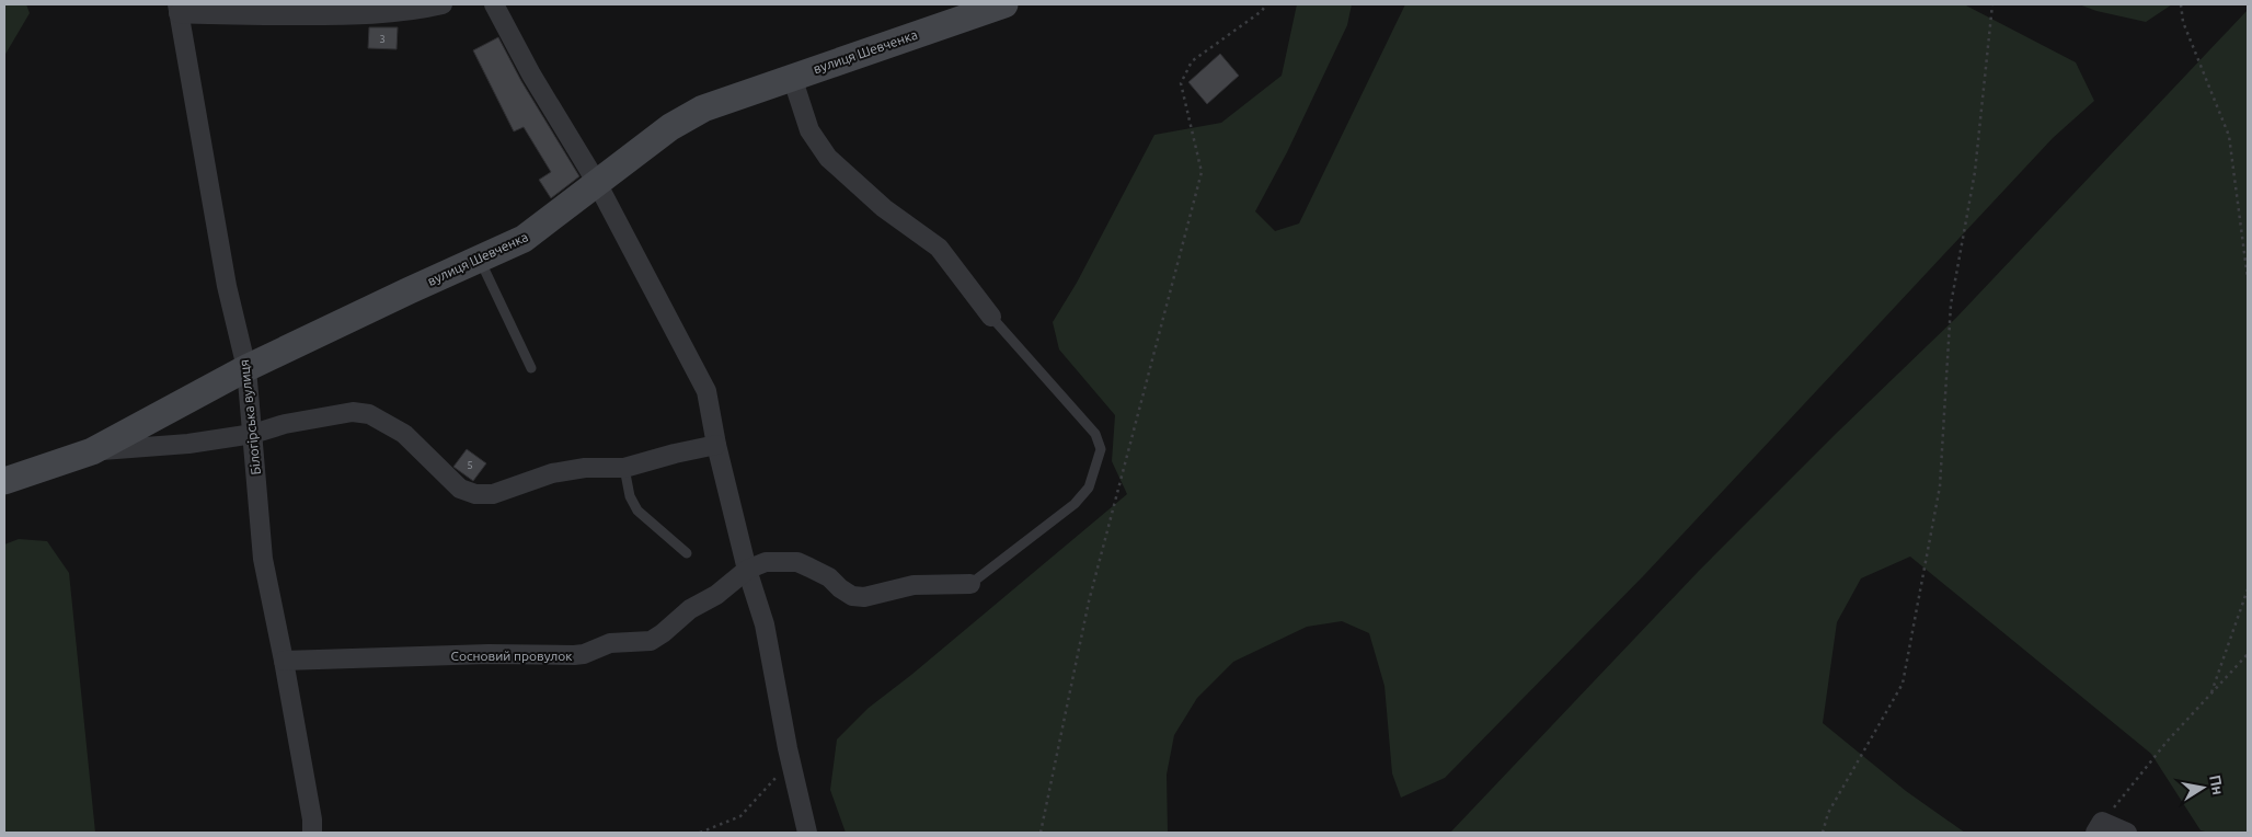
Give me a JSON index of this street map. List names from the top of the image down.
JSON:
{
  "streets": {
    "street": ["вулиця Шевченка", "Білогірська вулиця", "Сосновий провулок"]
  },
  "crossings": [
    ["вулиця Шевченка", "Білогірська вулиця"],
    ["Білогірська вулиця", "Сосновий провулок"]
  ],
  "house_numbers": ["3", "5"],
  "north": "right"
}
